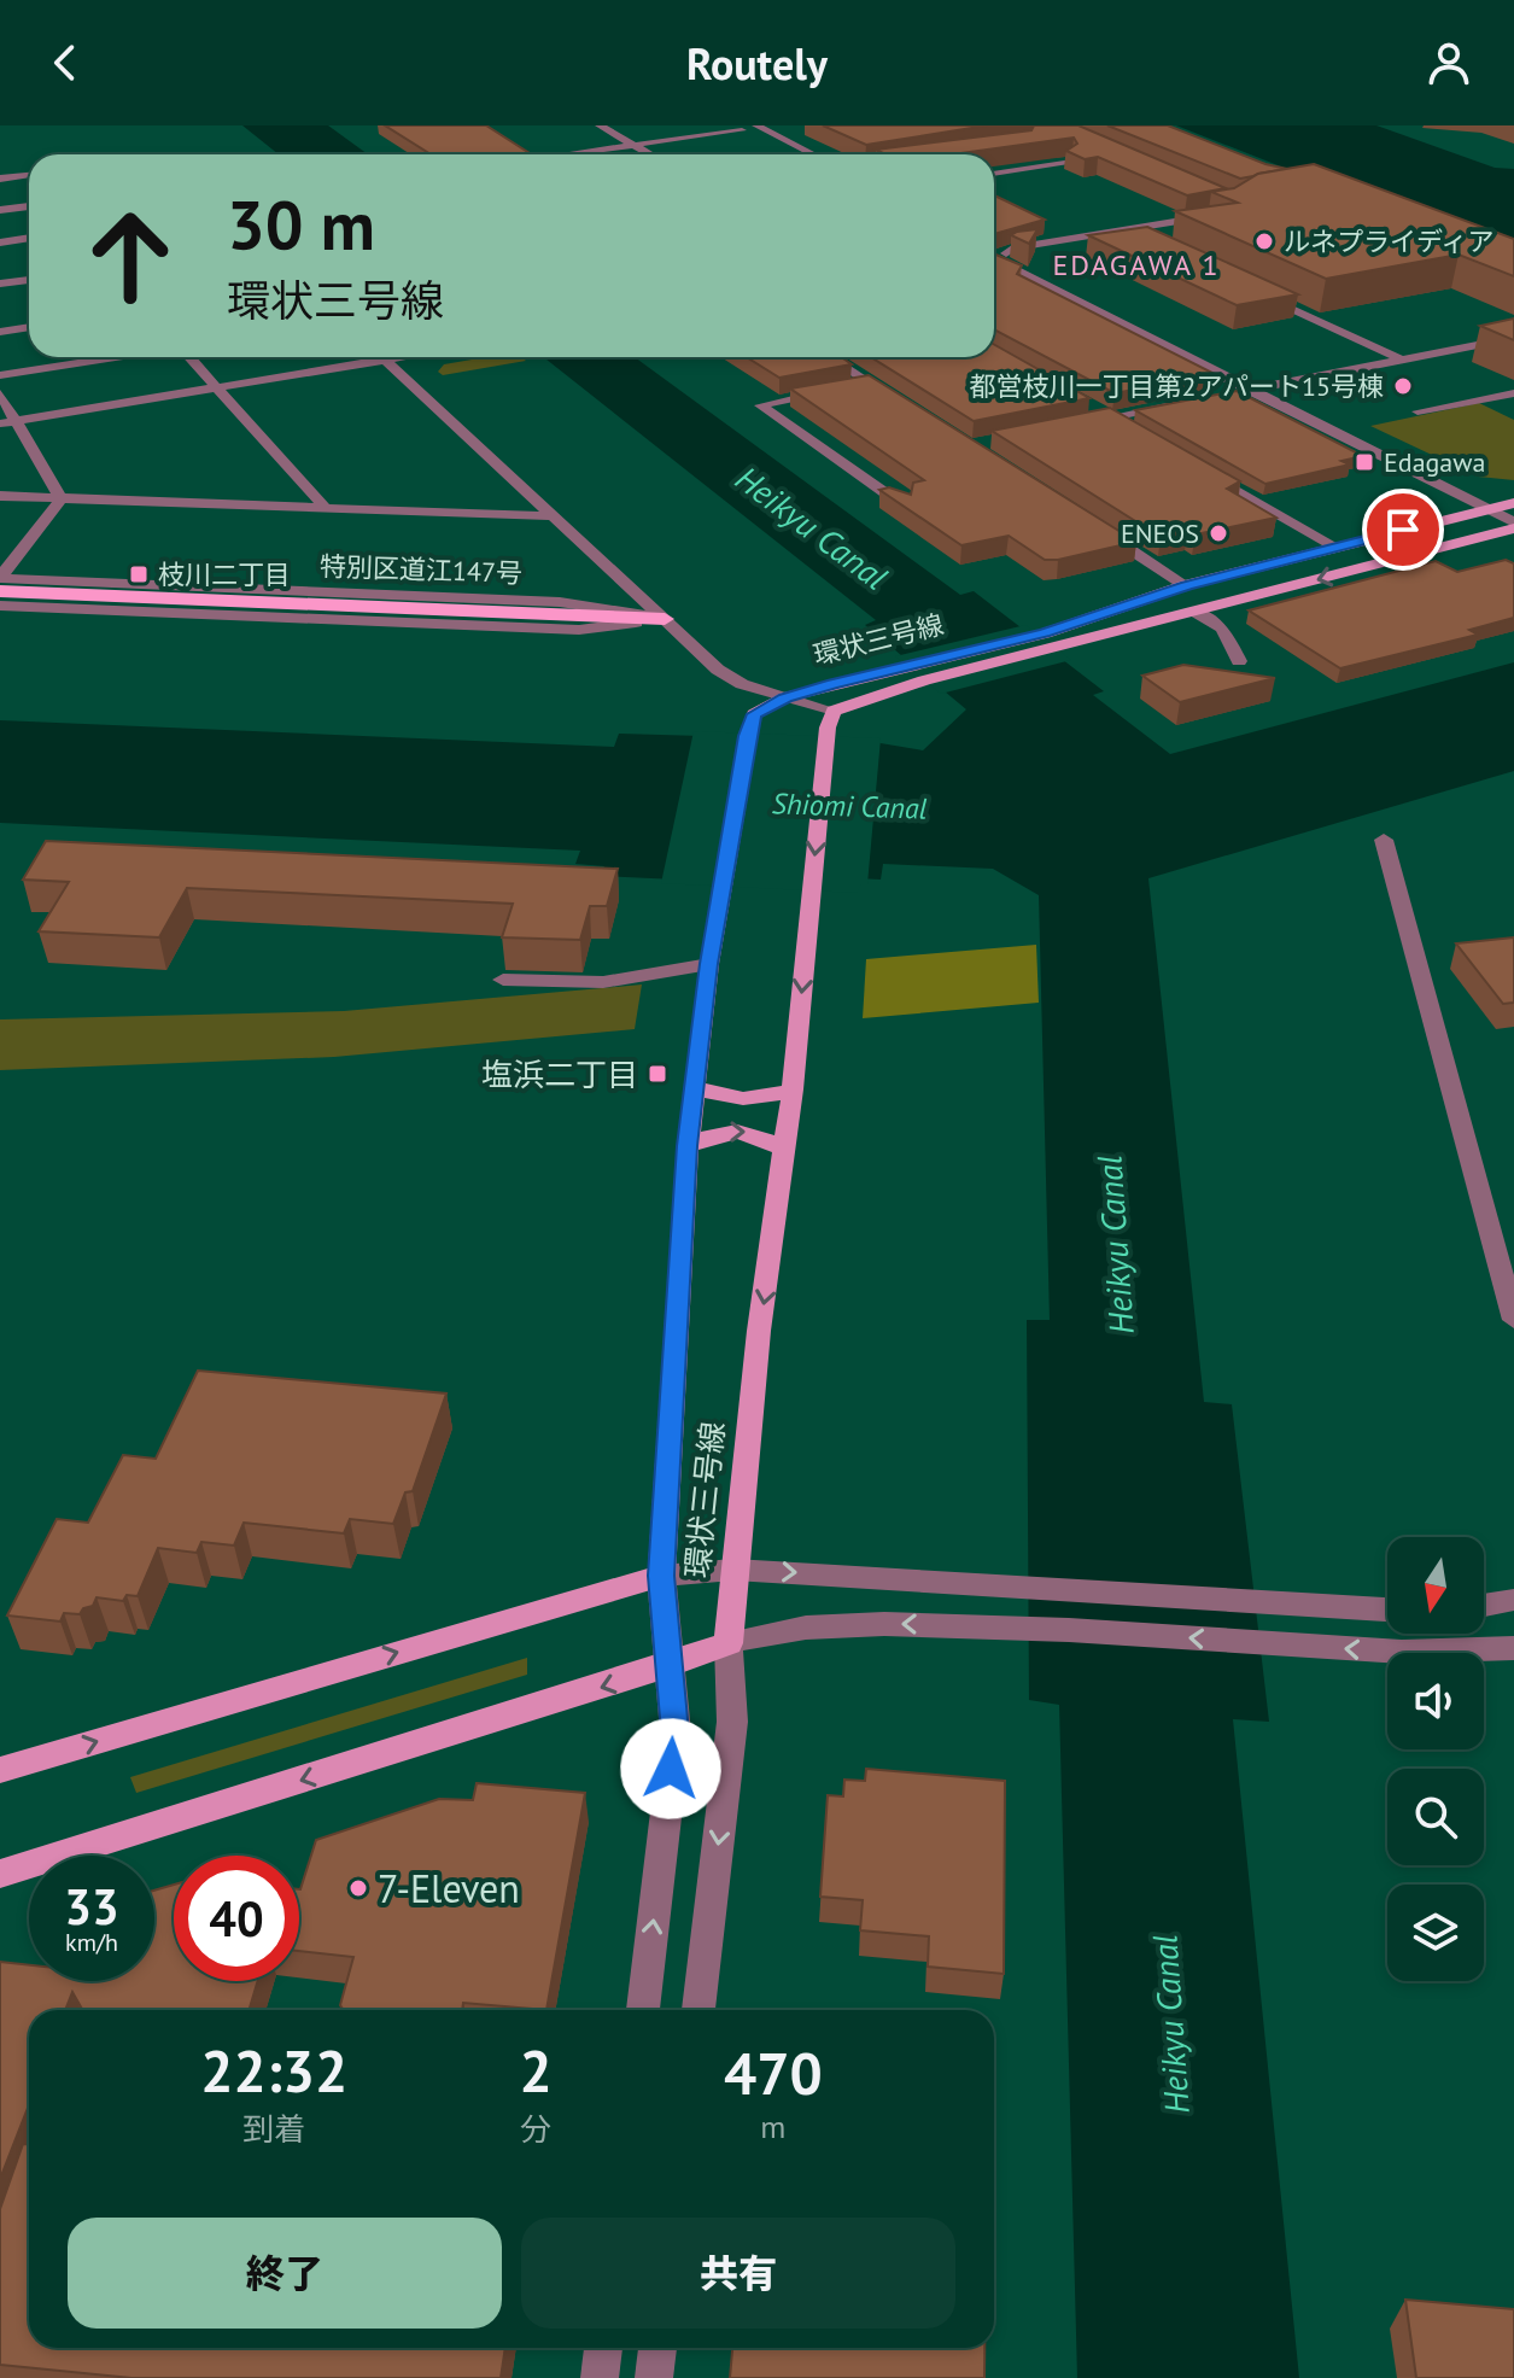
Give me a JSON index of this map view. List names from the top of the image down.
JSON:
{
  "streets": {
    "main road": ["環状三号線"],
    "street": ["特別区道江147号"]
  },
  "districts": ["EDAGAWA 1"],
  "water": ["Heikyu Canal", "Shiomi Canal"],
  "places": {
    "other": [
      "ルネプライディア",
      "都営枝川一丁目第2アパート15号棟",
      "ENEOS",
      "7-Eleven"
    ],
    "transit": ["Edagawa", "枝川二丁目", "塩浜二丁目"]
  },
  "north": "bottom",
  "page": {
    "header": "Routely",
    "turn": ["30 m", "環状三号線"],
    "speed": "33 km/h",
    "limit": "40",
    "eta": [
      "22:32",
      "到着",
      "2",
      "分",
      "470",
      "m"
    ],
    "buttons": ["終了", "共有"]
  }
}
